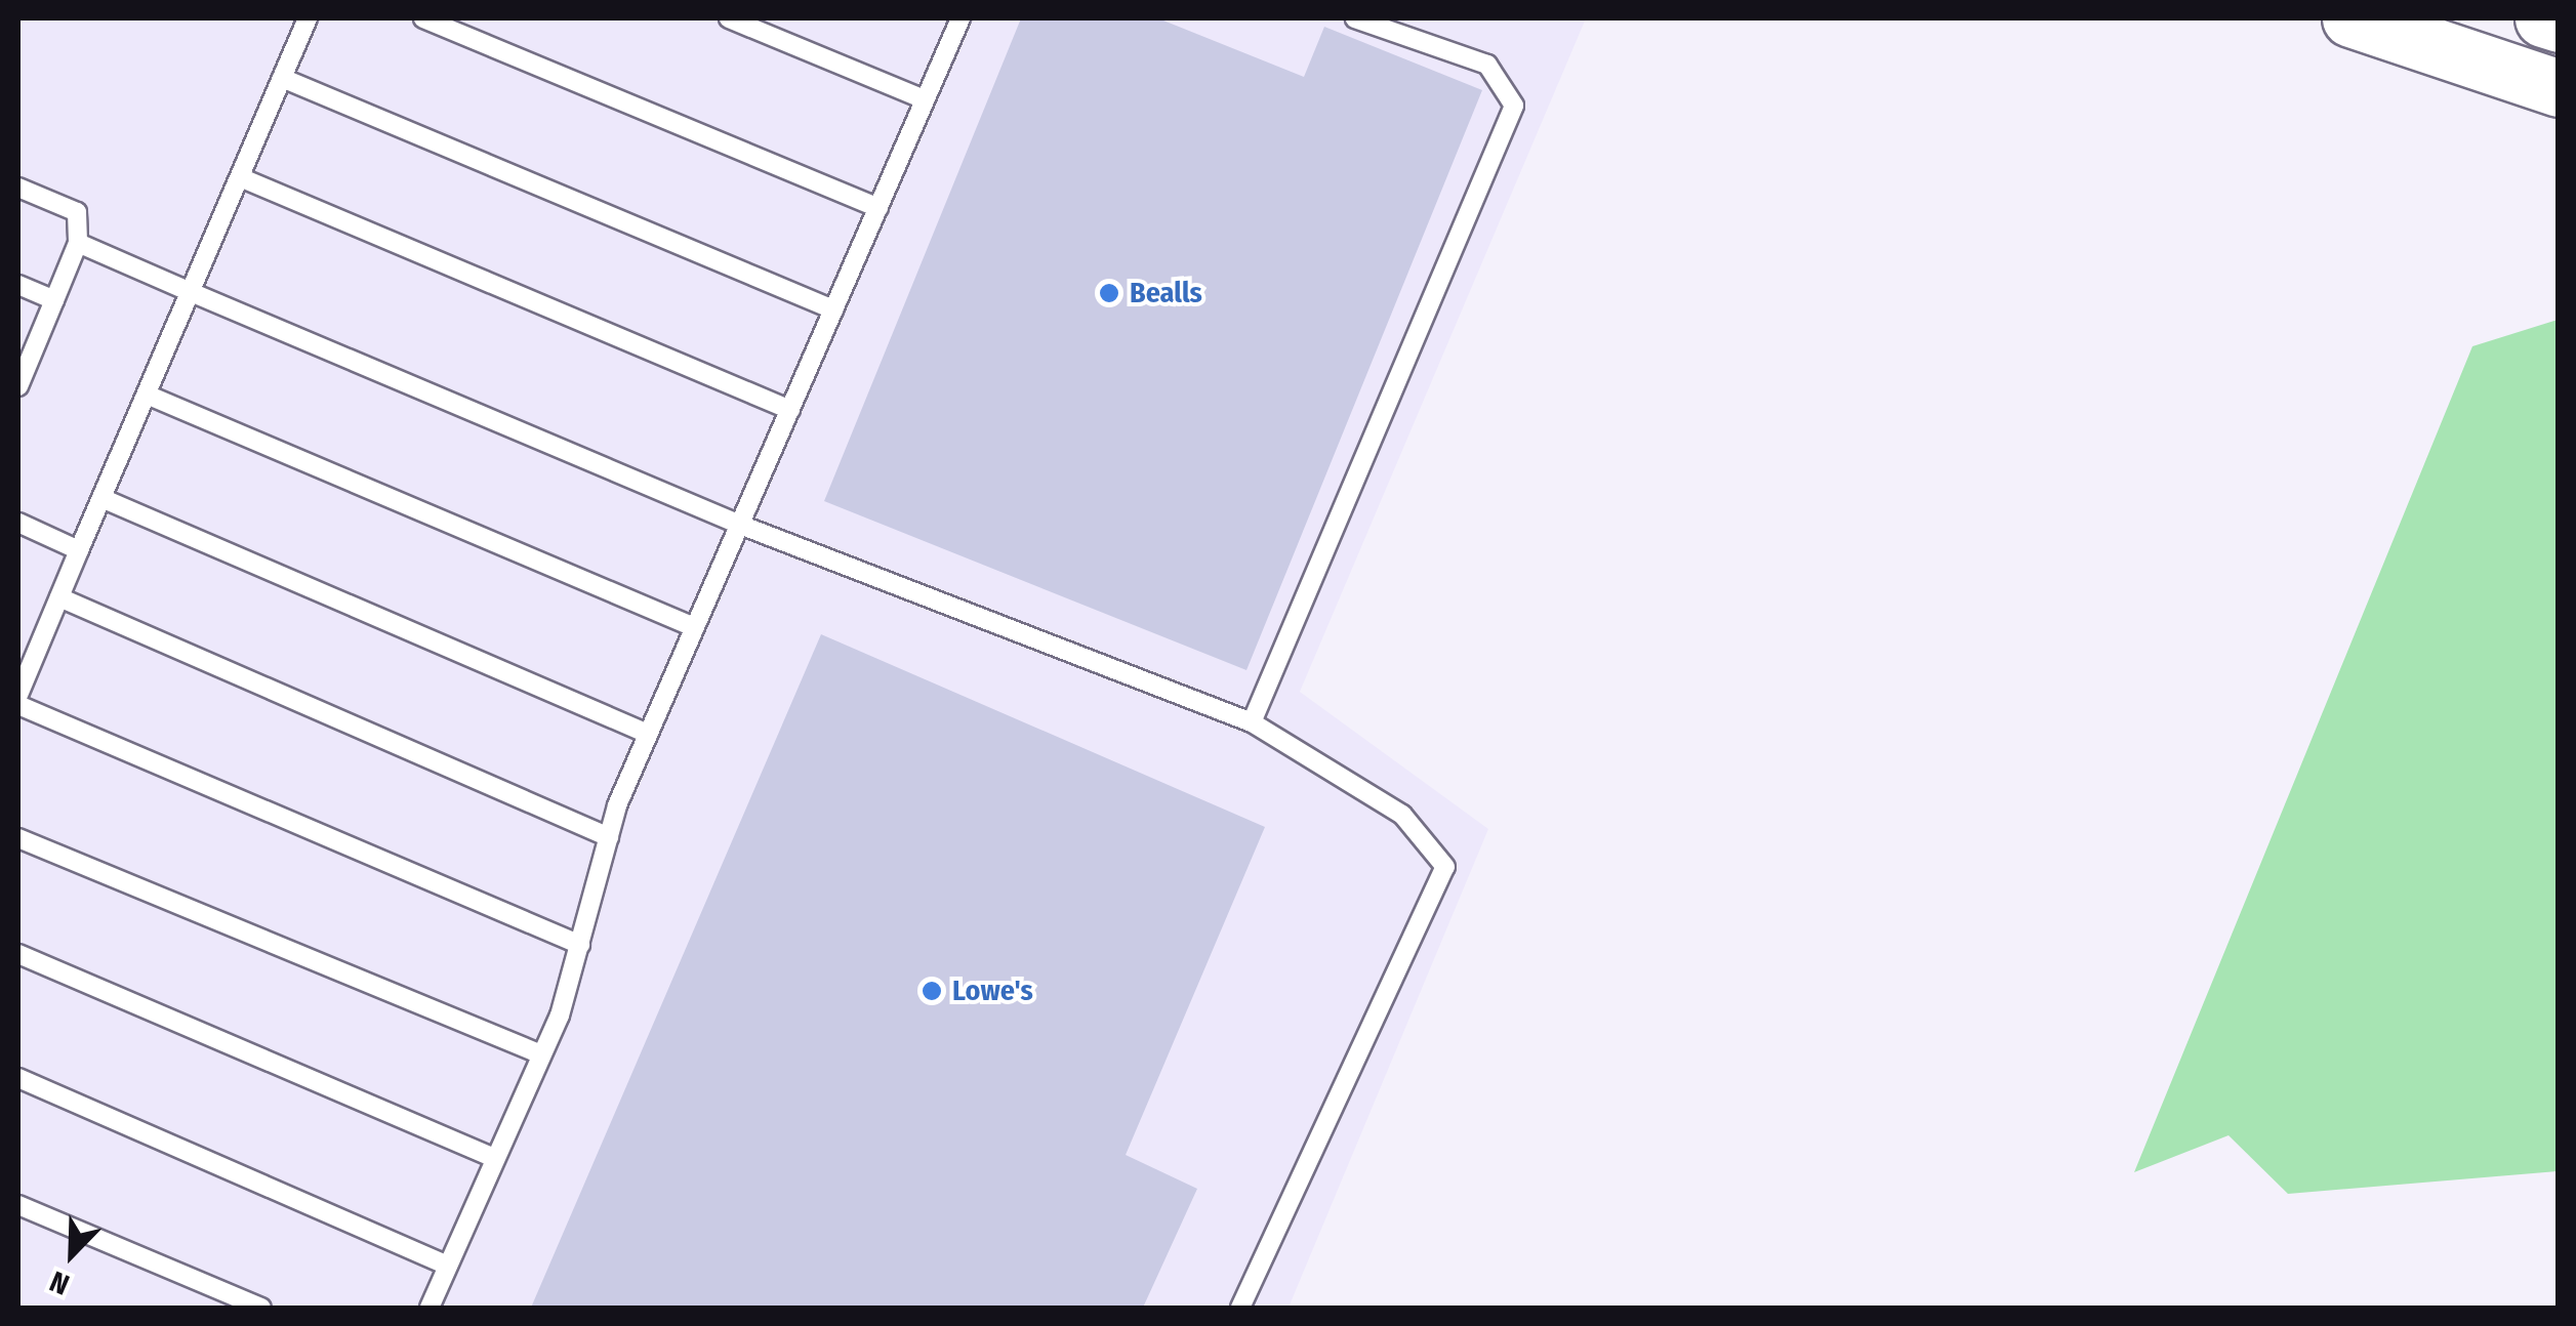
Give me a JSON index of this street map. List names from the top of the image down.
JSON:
{
  "places": ["Bealls", "Lowe's"],
  "north": "bottom left"
}
